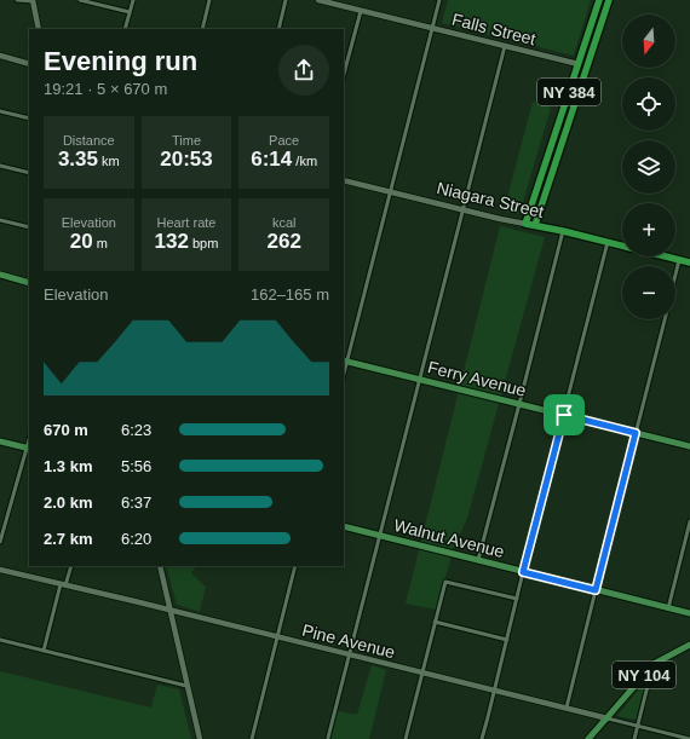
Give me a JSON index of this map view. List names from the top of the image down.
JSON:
{
  "streets": {
    "highway": ["NY 384", "Niagara Street"],
    "main road": ["Ferry Avenue", "Walnut Avenue", "NY 104"],
    "street": ["Falls Street", "Pine Avenue"]
  },
  "crossings": [
    ["Falls Street", "NY 384"],
    ["NY 384", "Niagara Street"],
    ["Pine Avenue", "NY 104"]
  ],
  "north": "bottom",
  "page": {
    "map_buttons": ["+", "−"],
    "heading": ["Evening run", "19:21 · 5 × 670 m"],
    "stats": [
      ["Distance", "3.35 km"],
      ["Time", "20:53"],
      ["Pace", "6:14 /km"],
      ["Elevation", "20 m"],
      ["Heart rate", "132 bpm"],
      ["kcal", "262"]
    ],
    "chart": ["Elevation", "162–165 m"],
    "list": [
      {
        "name": "670 m",
        "note": "6:23"
      },
      {
        "name": "1.3 km",
        "note": "5:56"
      },
      {
        "name": "2.0 km",
        "note": "6:37"
      },
      {
        "name": "2.7 km",
        "note": "6:20"
      }
    ]
  }
}
